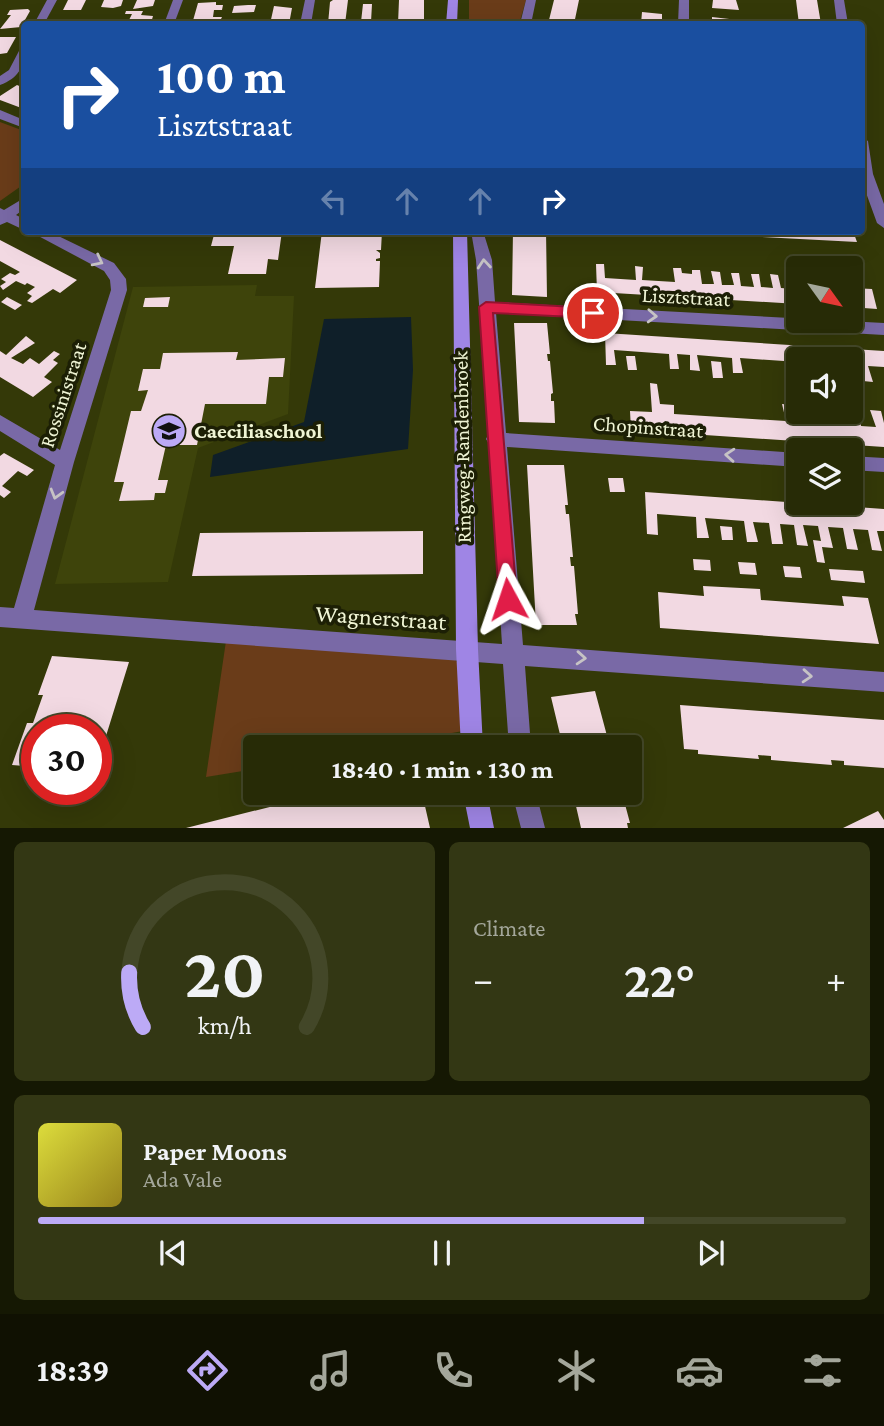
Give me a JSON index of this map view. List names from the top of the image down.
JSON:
{
  "streets": {
    "main road": ["Ringweg-Randenbroek"],
    "street": [
      "Lisztstraat",
      "Rossinistraat",
      "Chopinstraat",
      "Wagnerstraat"
    ]
  },
  "crossings": [
    ["Lisztstraat", "Ringweg-Randenbroek"],
    ["Rossinistraat", "Wagnerstraat"],
    ["Chopinstraat", "Ringweg-Randenbroek"],
    ["Ringweg-Randenbroek", "Wagnerstraat"]
  ],
  "one_way": [
    "Lisztstraat",
    "Rossinistraat",
    "Chopinstraat",
    "Wagnerstraat"
  ],
  "places": {
    "school or university": ["Caeciliaschool"]
  },
  "north": "bottom right",
  "page": {
    "turn": ["100 m", "Lisztstraat"],
    "limit": "30",
    "trip": "18:40 · 1 min · 130 m",
    "tile": "Climate",
    "heat": ["−", "22°", "+"],
    "song": ["Paper Moons", "Ada Vale"],
    "tabs": "18:39",
    "gauge": ["20", "km/h"]
  }
}
